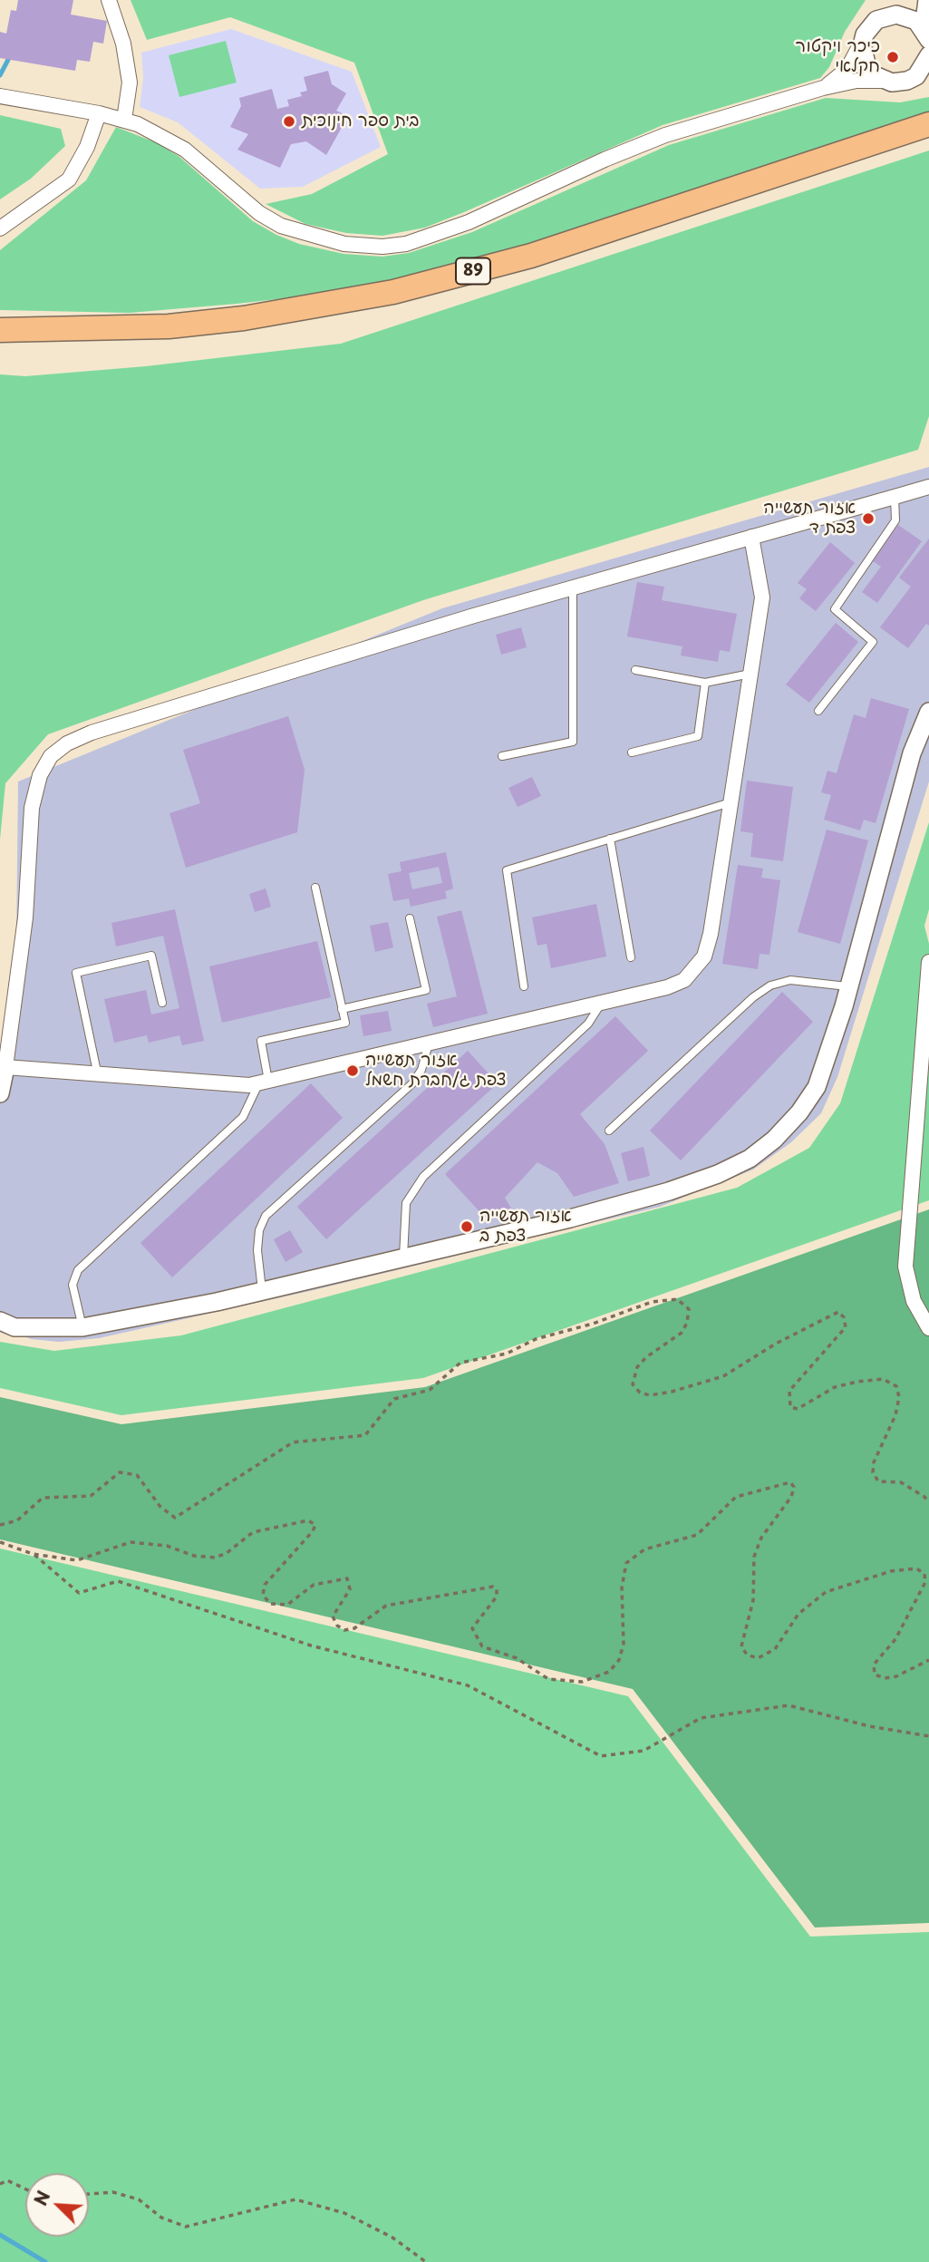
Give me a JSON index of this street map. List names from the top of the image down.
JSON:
{
  "streets": {
    "highway": ["89"]
  },
  "places": [
    "כיכר ויקטור חקלאי",
    "בית ספר חינוכית",
    "אזור תעשייה צפת ד",
    "אזור תעשייה צפת ג/חברת חשמל",
    "אזור תעשייה צפת ב"
  ],
  "north": "top left"
}
